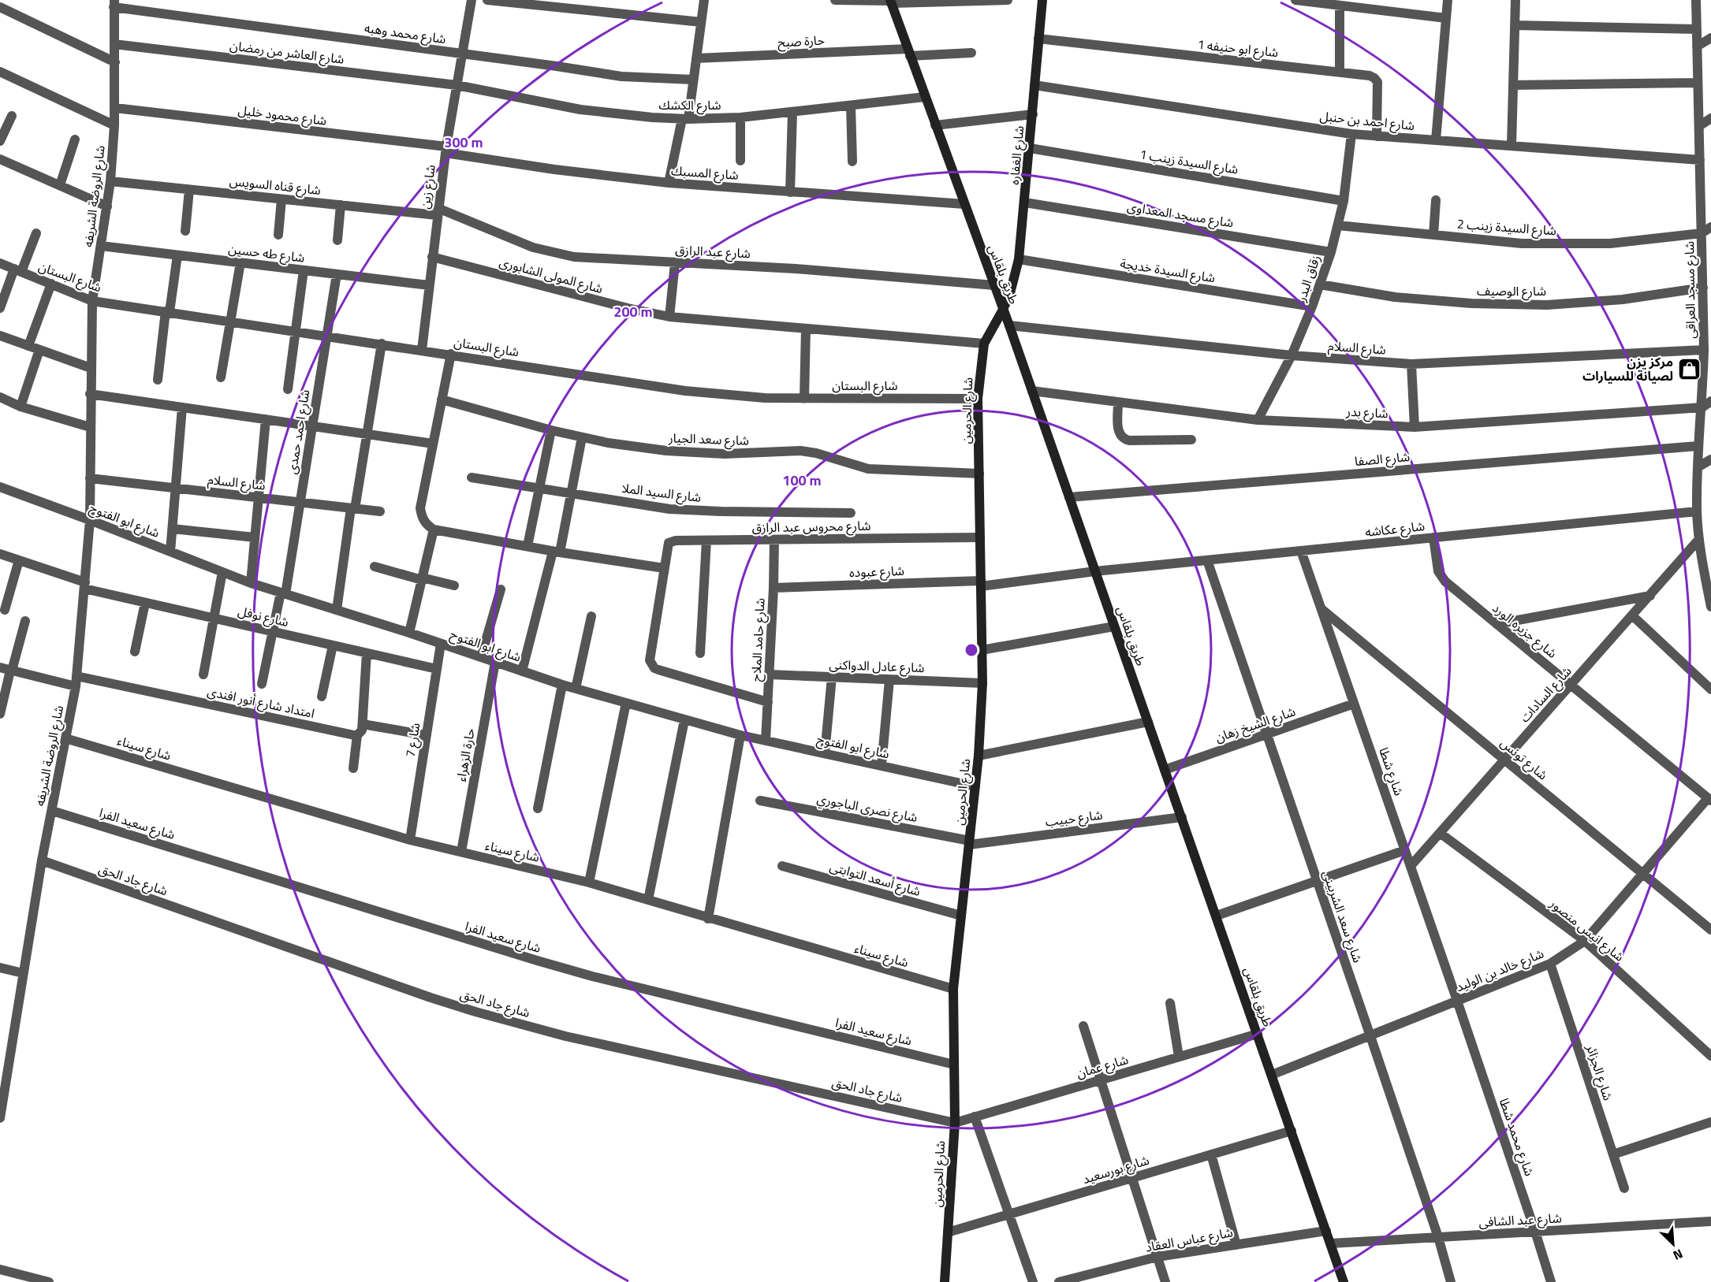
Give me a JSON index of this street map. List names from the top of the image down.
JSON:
{
  "streets": {
    "main road": ["شارع الغفاره", "طريق بلقاس", "شارع الحرمين"],
    "street": [
      "شارع محمد وهبه",
      "حارة صبح",
      "شارع ابو حنيفه 1",
      "شارع العاشر من رمضان",
      "شارع الكشك",
      "شارع محمود خليل",
      "شارع احمد بن حنبل",
      "شارع السيدة زينب 1",
      "شارع المسبك",
      "شارع قناه السويس",
      "شارع زين",
      "شارع الروضة الشريفه",
      "شارع مسجد المعداوى",
      "شارع السيدة زينب 2",
      "شارع عبد الرازق",
      "شارع طه حسين",
      "شارع السيدة خديجة",
      "شارع المولى الشابورى",
      "شارع البستان",
      "زقاق البدر",
      "شارع مسجد العراقى",
      "شارع الوصيف",
      "شارع السلام",
      "شارع بدر",
      "شارع احمد حمدى",
      "شارع سعد الجيار",
      "شارع الصفا",
      "شارع السيد الملا",
      "شارع ابو الفتوح",
      "شارع محروس عبد الرازق",
      "شارع عكاشه",
      "شارع عبوده",
      "شارع نوفل",
      "شارع جزيره الورد",
      "شارع حامد الملاح",
      "شارع عادل الدواكنى",
      "شارع السادات",
      "امتداد شارع أنور افندى",
      "شارع الشيخ زهان",
      "شارع 7",
      "شارع سيناء",
      "حارة الزهراء",
      "شارع تونس",
      "شارع شطا",
      "شارع نصرى الباجوري",
      "شارع حبيب",
      "شارع سعيد الفرا",
      "شارع أسعد التوابتى",
      "شارع جاد الحق",
      "شارع سعد الشربينى",
      "شارع انيس منصور",
      "شارع خالد بن الوليد",
      "شارع عمان",
      "شارع الجزائر",
      "شارع محمد شطا",
      "شارع بورسعيد",
      "شارع عبد الشافى",
      "شارع عباس العقاد"
    ]
  },
  "crossings": [
    ["شارع محمد وهبه", "شارع زين"],
    ["شارع محمد وهبه", "شارع الروضة الشريفه"],
    ["حارة صبح", "طريق بلقاس"],
    ["شارع ابو حنيفه 1", "شارع احمد بن حنبل"],
    ["شارع ابو حنيفه 1", "شارع الغفاره"],
    ["شارع العاشر من رمضان", "شارع الكشك"],
    ["شارع العاشر من رمضان", "شارع زين"],
    ["شارع العاشر من رمضان", "شارع الروضة الشريفه"],
    ["شارع الكشك", "شارع زين"],
    ["شارع الكشك", "طريق بلقاس"],
    ["شارع محمود خليل", "شارع المسبك"],
    ["شارع محمود خليل", "شارع زين"],
    ["شارع محمود خليل", "شارع الروضة الشريفه"],
    ["شارع احمد بن حنبل", "شارع الغفاره"],
    ["شارع احمد بن حنبل", "زقاق البدر"],
    ["شارع احمد بن حنبل", "شارع مسجد العراقى"],
    ["شارع الغفاره", "شارع السيدة زينب 1"],
    ["شارع الغفاره", "شارع مسجد المعداوى"],
    ["شارع الغفاره", "شارع السيدة خديجة"],
    ["شارع الغفاره", "طريق بلقاس"],
    ["شارع الغفاره", "شارع الحرمين"],
    ["شارع السيدة زينب 1", "زقاق البدر"],
    ["شارع المسبك", "شارع زين"],
    ["شارع المسبك", "طريق بلقاس"],
    ["شارع قناه السويس", "شارع زين"],
    ["شارع قناه السويس", "شارع الروضة الشريفه"],
    ["شارع قناه السويس", "شارع عبد الرازق"],
    ["شارع زين", "شارع عبد الرازق"],
    ["شارع زين", "شارع طه حسين"],
    ["شارع زين", "شارع المولى الشابورى"],
    ["شارع زين", "شارع البستان"],
    ["شارع الروضة الشريفه", "شارع طه حسين"],
    ["شارع الروضة الشريفه", "شارع البستان"],
    ["شارع الروضة الشريفه", "شارع السلام"],
    ["شارع الروضة الشريفه", "شارع ابو الفتوح"],
    ["شارع الروضة الشريفه", "شارع نوفل"],
    ["شارع الروضة الشريفه", "امتداد شارع أنور افندى"],
    ["شارع الروضة الشريفه", "شارع سيناء"],
    ["شارع الروضة الشريفه", "شارع سعيد الفرا"],
    ["شارع الروضة الشريفه", "شارع جاد الحق"],
    ["شارع مسجد المعداوى", "زقاق البدر"],
    ["شارع السيدة زينب 2", "زقاق البدر"],
    ["شارع السيدة زينب 2", "شارع مسجد العراقى"],
    ["شارع عبد الرازق", "طريق بلقاس"],
    ["شارع طه حسين", "شارع احمد حمدى"],
    ["شارع السيدة خديجة", "زقاق البدر"],
    ["طريق بلقاس", "شارع السلام"],
    ["طريق بلقاس", "شارع الحرمين"],
    ["طريق بلقاس", "شارع بدر"],
    ["طريق بلقاس", "شارع الصفا"],
    ["طريق بلقاس", "شارع عكاشه"],
    ["طريق بلقاس", "شارع عبوده"],
    ["طريق بلقاس", "شارع الشيخ زهان"],
    ["طريق بلقاس", "شارع حبيب"],
    ["طريق بلقاس", "شارع خالد بن الوليد"],
    ["طريق بلقاس", "شارع عمان"],
    ["طريق بلقاس", "شارع بورسعيد"],
    ["طريق بلقاس", "شارع عبد الشافى"],
    ["طريق بلقاس", "شارع عباس العقاد"],
    ["شارع المولى الشابورى", "شارع الحرمين"],
    ["شارع البستان", "شارع الحرمين"],
    ["شارع البستان", "شارع احمد حمدى"],
    ["زقاق البدر", "شارع الوصيف"],
    ["زقاق البدر", "شارع السلام"],
    ["زقاق البدر", "شارع بدر"],
    ["شارع مسجد العراقى", "شارع الوصيف"],
    ["شارع مسجد العراقى", "شارع السلام"],
    ["شارع مسجد العراقى", "شارع بدر"],
    ["شارع مسجد العراقى", "شارع الصفا"],
    ["شارع مسجد العراقى", "شارع عكاشه"],
    ["شارع مسجد العراقى", "شارع السادات"],
    ["شارع السلام", "شارع احمد حمدى"],
    ["شارع الحرمين", "شارع سعد الجيار"],
    ["شارع الحرمين", "شارع ابو الفتوح"],
    ["شارع الحرمين", "شارع محروس عبد الرازق"],
    ["شارع الحرمين", "شارع عبوده"],
    ["شارع الحرمين", "شارع عادل الدواكنى"],
    ["شارع الحرمين", "شارع سيناء"],
    ["شارع الحرمين", "شارع نصرى الباجوري"],
    ["شارع الحرمين", "شارع حبيب"],
    ["شارع الحرمين", "شارع سعيد الفرا"],
    ["شارع الحرمين", "شارع أسعد التوابتى"],
    ["شارع الحرمين", "شارع جاد الحق"],
    ["شارع الحرمين", "شارع عمان"],
    ["شارع الحرمين", "شارع بورسعيد"],
    ["شارع احمد حمدى", "شارع ابو الفتوح"],
    ["شارع احمد حمدى", "شارع نوفل"],
    ["شارع ابو الفتوح", "شارع حامد الملاح"],
    ["شارع ابو الفتوح", "شارع 7"],
    ["شارع ابو الفتوح", "حارة الزهراء"],
    ["شارع محروس عبد الرازق", "شارع حامد الملاح"],
    ["شارع عكاشه", "شارع عبوده"],
    ["شارع عكاشه", "شارع جزيره الورد"],
    ["شارع عكاشه", "شارع شطا"],
    ["شارع عكاشه", "شارع سعد الشربينى"],
    ["شارع عبوده", "شارع حامد الملاح"],
    ["شارع نوفل", "شارع 7"],
    ["شارع جزيره الورد", "شارع السادات"],
    ["شارع جزيره الورد", "شارع خالد بن الوليد"],
    ["شارع حامد الملاح", "شارع عادل الدواكنى"],
    ["شارع السادات", "شارع تونس"],
    ["شارع السادات", "شارع شطا"],
    ["شارع السادات", "شارع انيس منصور"],
    ["شارع الشيخ زهان", "شارع شطا"],
    ["شارع الشيخ زهان", "شارع سعد الشربينى"],
    ["شارع 7", "شارع سيناء"],
    ["شارع سيناء", "حارة الزهراء"],
    ["شارع تونس", "شارع شطا"],
    ["شارع تونس", "شارع خالد بن الوليد"],
    ["شارع شطا", "شارع خالد بن الوليد"],
    ["شارع شطا", "شارع محمد شطا"],
    ["شارع نصرى الباجوري", "شارع حبيب"],
    ["شارع جاد الحق", "شارع عمان"],
    ["شارع سعد الشربينى", "شارع خالد بن الوليد"],
    ["شارع سعد الشربينى", "شارع عبد الشافى"],
    ["شارع انيس منصور", "شارع خالد بن الوليد"],
    ["شارع خالد بن الوليد", "شارع الجزائر"],
    ["شارع خالد بن الوليد", "شارع محمد شطا"],
    ["شارع محمد شطا", "شارع عبد الشافى"]
  ],
  "places": {
    "shop": ["مركز يزن لصيانة للسيارات"]
  },
  "north": "bottom right",
  "rings": ["300 m", "200 m", "100 m"]
}
